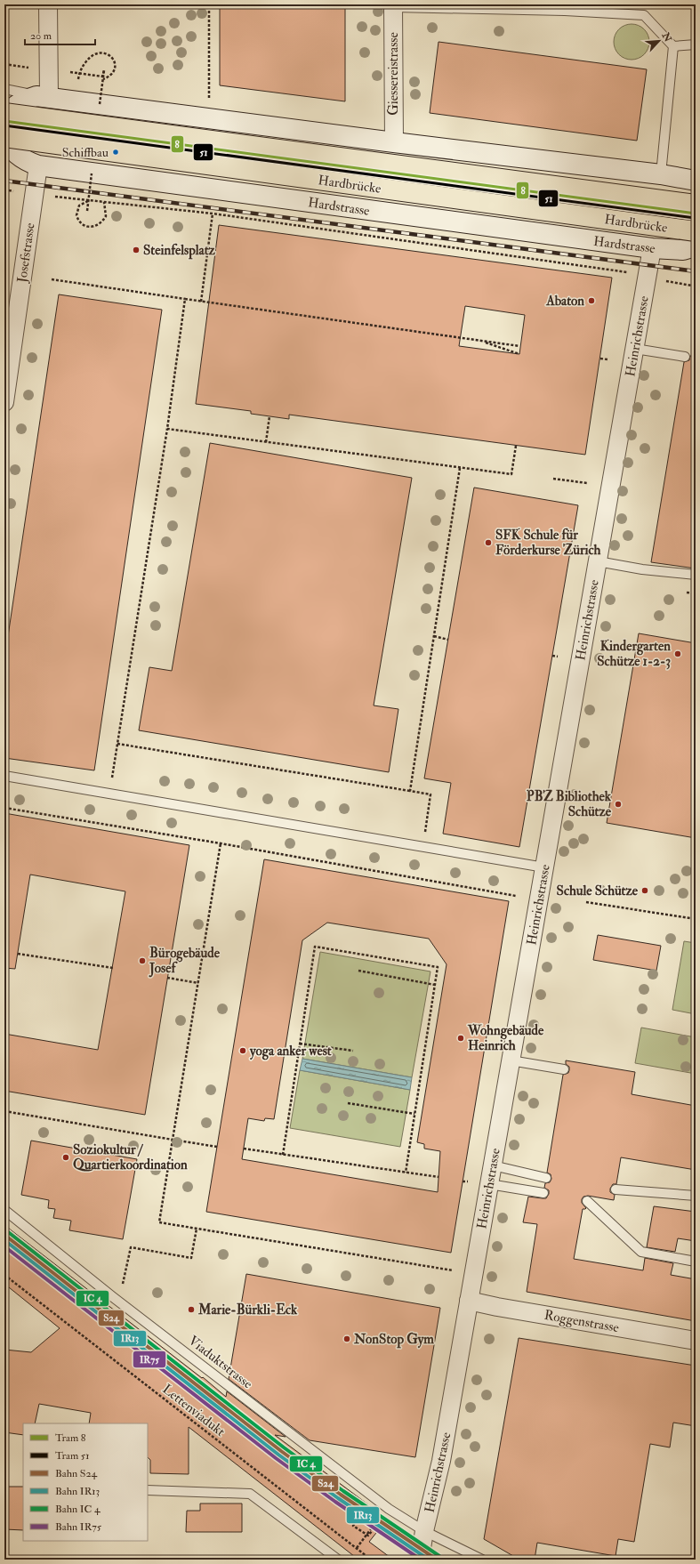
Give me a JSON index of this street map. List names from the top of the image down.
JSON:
{
  "streets": {
    "main road": ["Hardbrücke"],
    "street": [
      "Giessereistrasse",
      "Hardstrasse",
      "Josefstrasse",
      "Heinrichstrasse",
      "Roggenstrasse"
    ],
    "lane": ["Viaduktstrasse"],
    "path": ["Lettenviadukt"]
  },
  "crossings": [
    ["Hardbrücke", "Hardstrasse"],
    ["Hardstrasse", "Josefstrasse"],
    ["Hardstrasse", "Heinrichstrasse"],
    ["Heinrichstrasse", "Roggenstrasse"],
    ["Heinrichstrasse", "Viaduktstrasse"]
  ],
  "places": [
    "Schiffbau",
    "Steinfelsplatz",
    "Abaton",
    "SFK Schule für Förderkurse Zürich",
    "Kindergarten Schütze 1-2-3",
    "PBZ Bibliothek Schütze",
    "Schule Schütze",
    "Bürogebäude Josef",
    "Wohngebäude Heinrich",
    "yoga anker west",
    "Soziokultur / Quartierkoordination",
    "Marie-Bürkli-Eck",
    "NonStop Gym"
  ],
  "lines": [
    "tram line 8",
    "tram line 51",
    "rail line S24",
    "rail line IR13",
    "rail line IR75"
  ],
  "legend": [
    "Tram 8",
    "Tram 51",
    "Bahn S24",
    "Bahn IR13",
    "Bahn IC 4",
    "Bahn IR75"
  ],
  "scale_bar": "20 m",
  "north": "top right"
}
